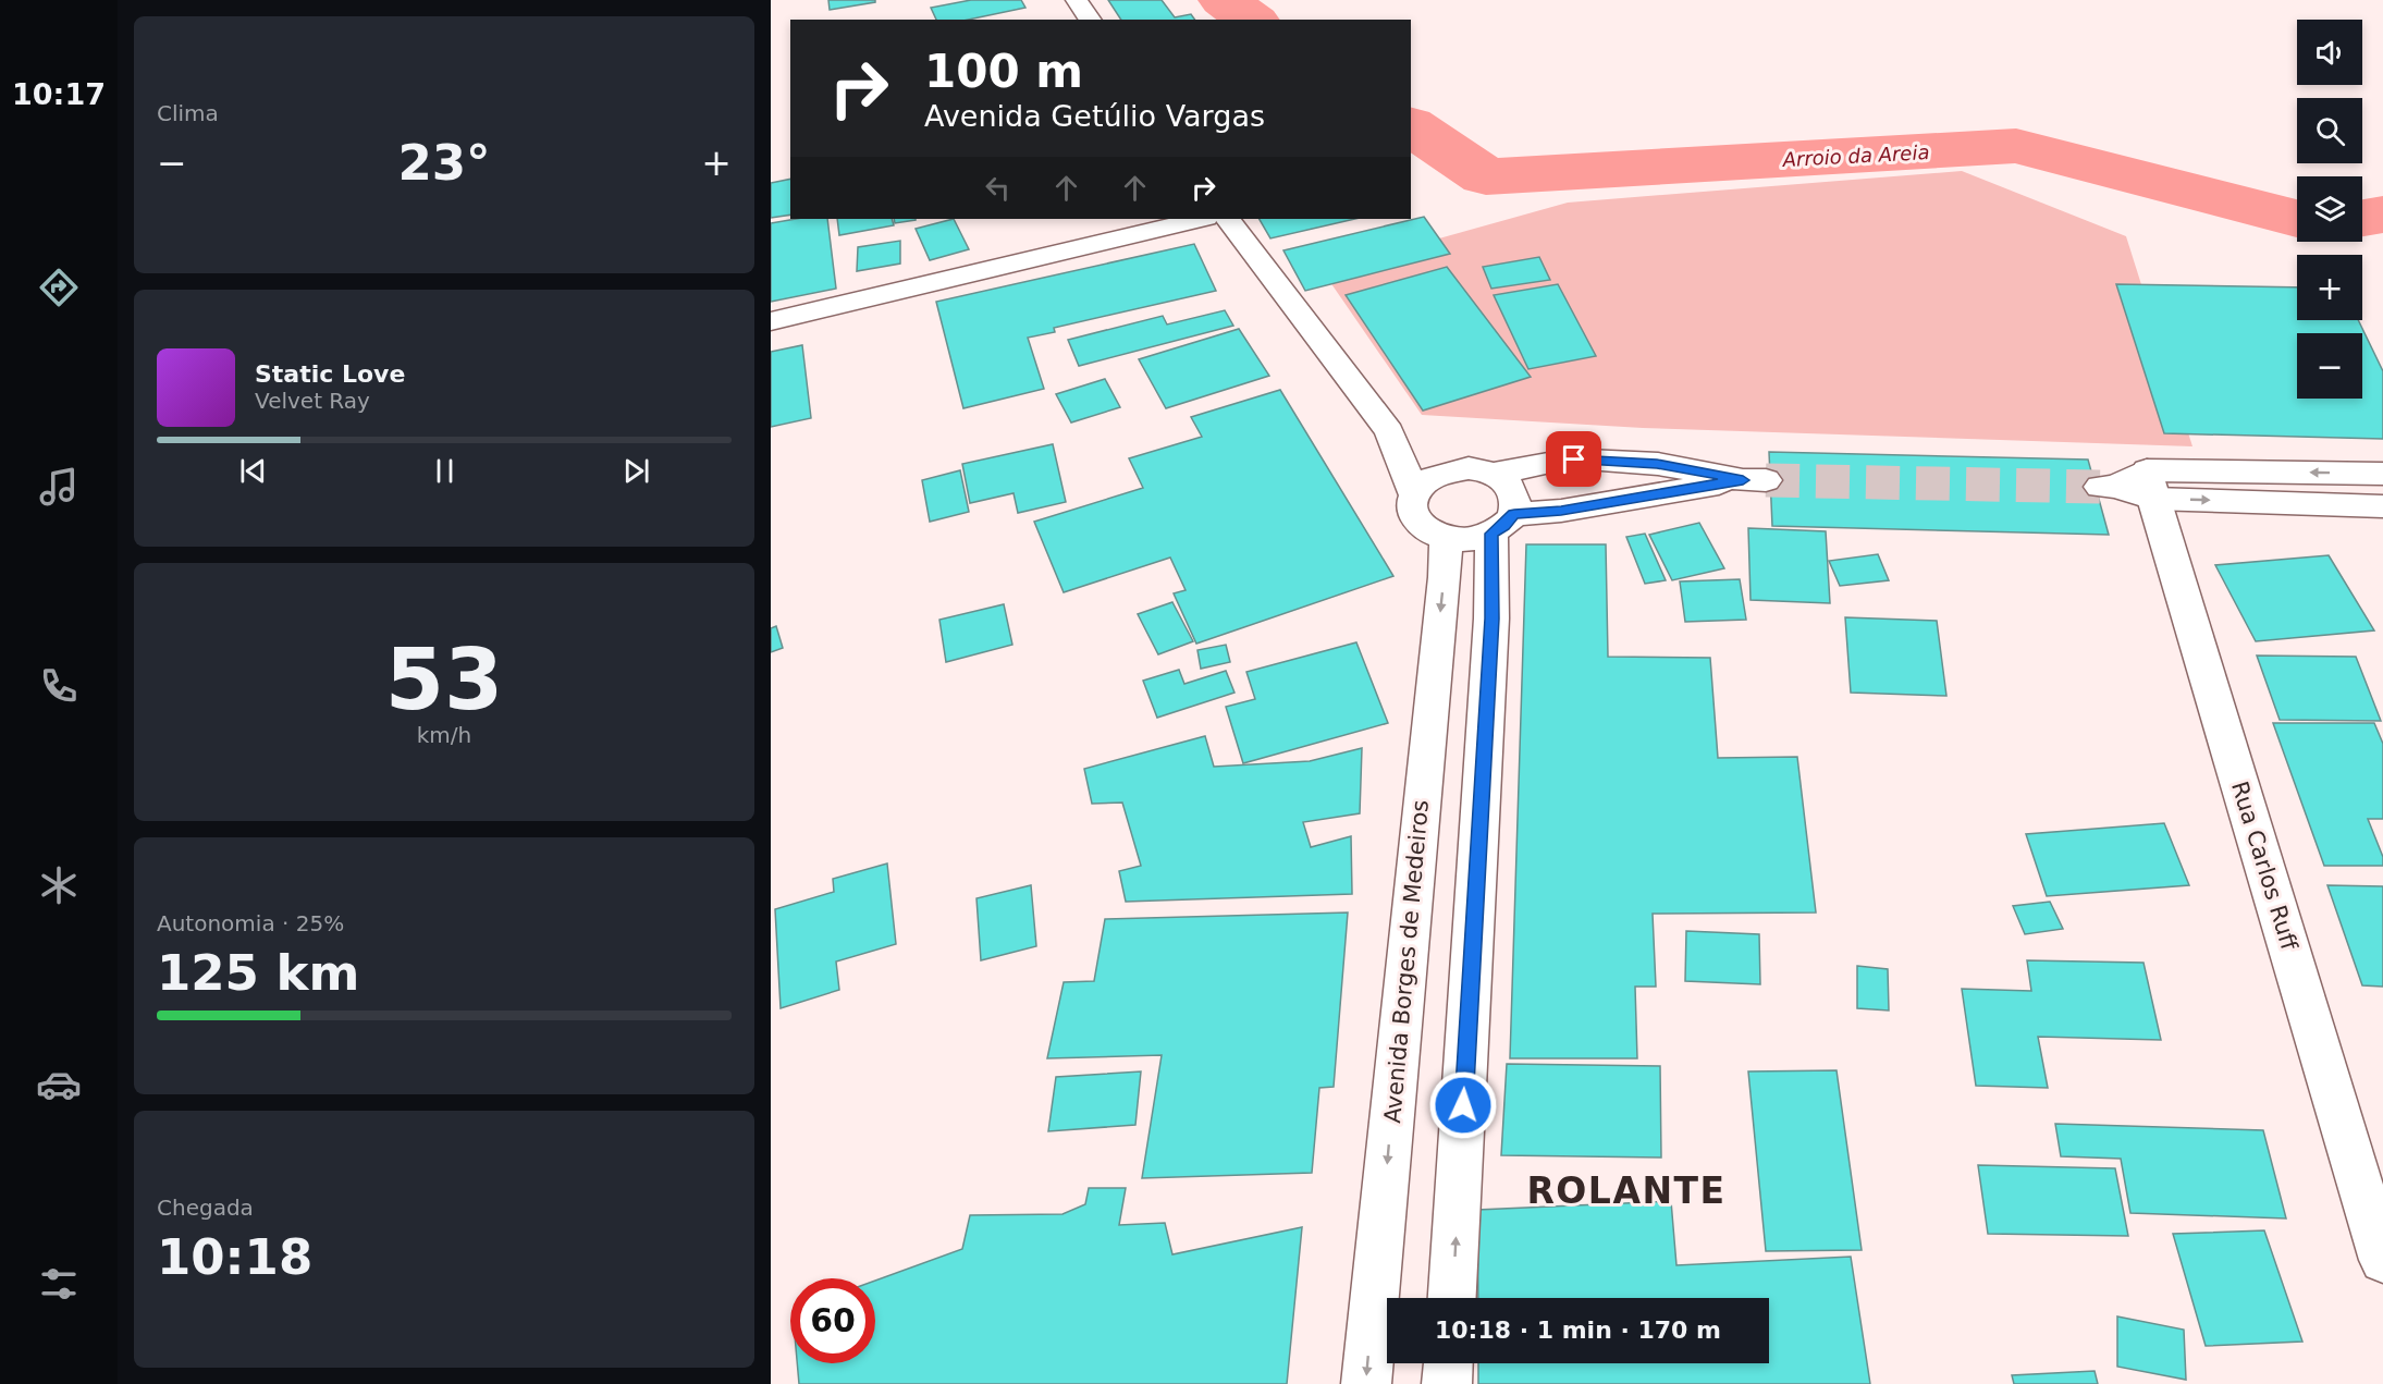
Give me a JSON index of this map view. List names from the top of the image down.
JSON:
{
  "streets": {
    "main road": ["Rua Carlos Ruff", "Avenida Borges de Medeiros"]
  },
  "districts": ["ROLANTE"],
  "water": ["Arroio da Areia"],
  "page": {
    "tabs": "10:17",
    "tile": [
      "Clima",
      ["53", "km/h"],
      ["Autonomia · 25%", "125 km"],
      ["Chegada", "10:18"]
    ],
    "map_buttons": ["+", "−"],
    "turn": ["100 m", "Avenida Getúlio Vargas"],
    "heat": ["−", "23°", "+"],
    "song": ["Static Love", "Velvet Ray"],
    "limit": "60",
    "trip": "10:18 · 1 min · 170 m"
  }
}
